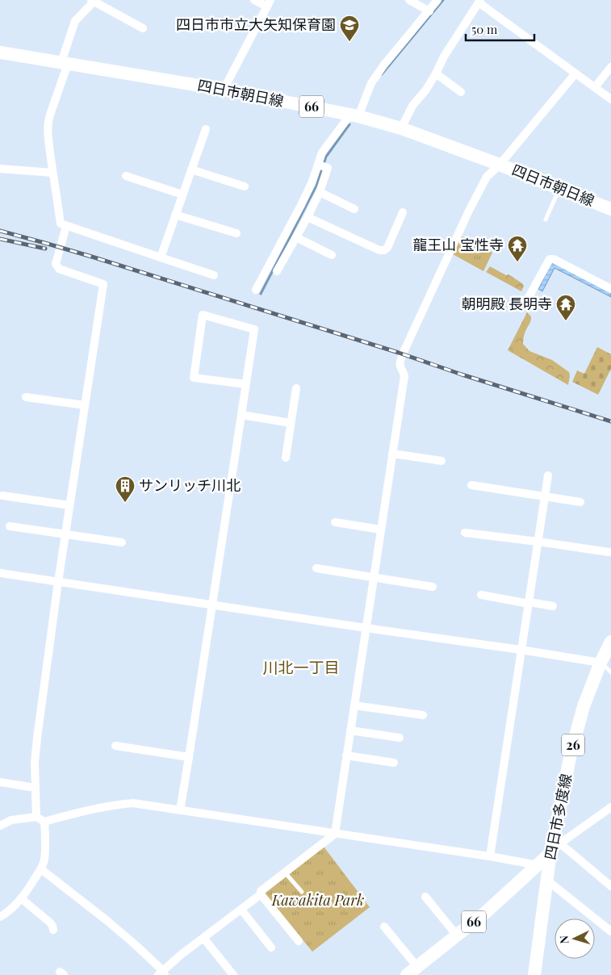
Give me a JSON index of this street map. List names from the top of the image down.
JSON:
{
  "streets": {
    "main road": [
      "四日市朝日線",
      "66",
      "26",
      "四日市多度線"
    ]
  },
  "crossings": [
    ["66", "四日市多度線"]
  ],
  "districts": ["川北一丁目"],
  "parks": ["Kawakita Park"],
  "places": {
    "school or university": ["四日市市立大矢知保育園"],
    "temple": ["龍王山 宝性寺", "朝明殿 長明寺"],
    "building": ["サンリッチ川北"]
  },
  "scale_bar": "50 m",
  "north": "left"
}
